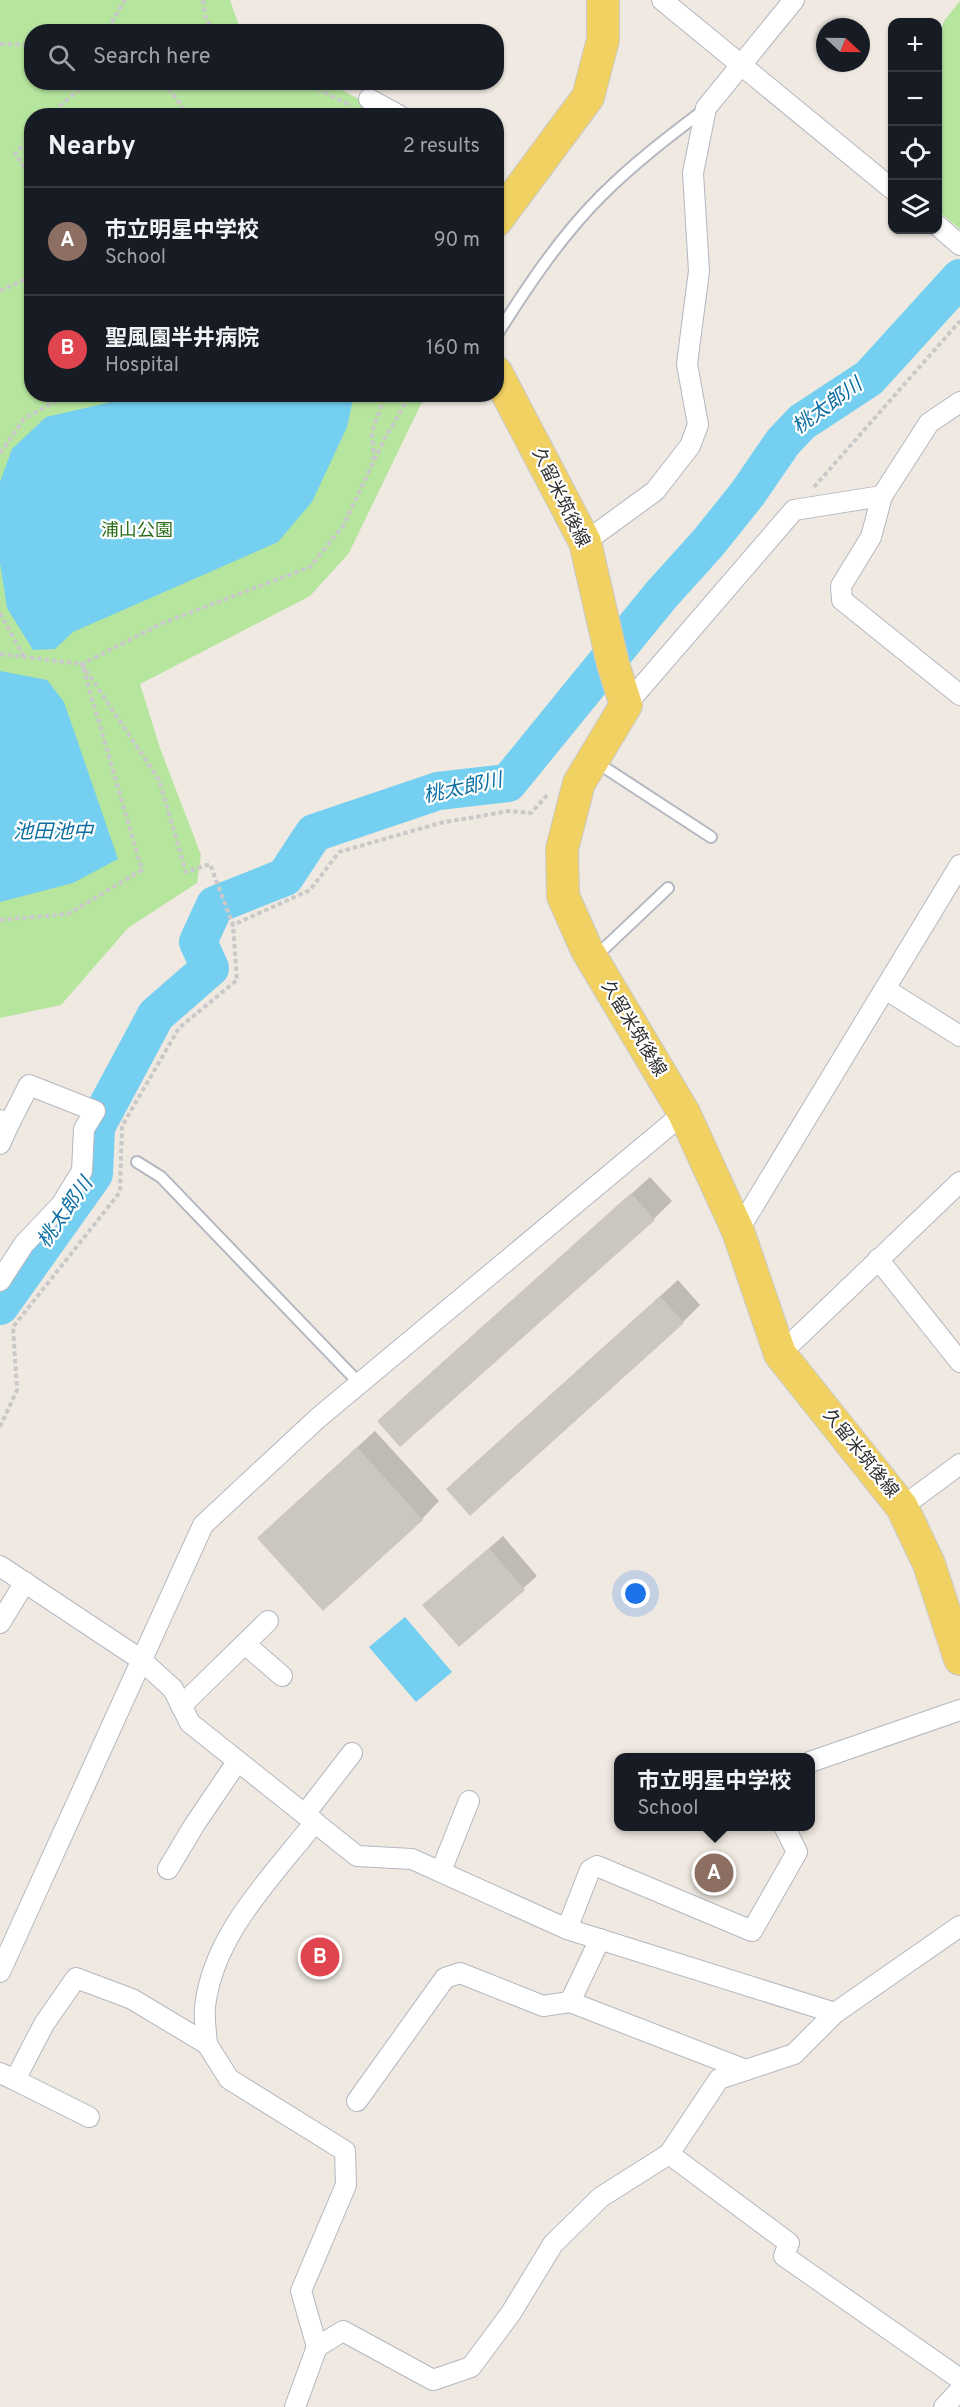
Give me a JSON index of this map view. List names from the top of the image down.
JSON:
{
  "streets": {
    "main road": ["久留米筑後線"]
  },
  "water": ["桃太郎川", "池田池中"],
  "parks": ["浦山公園"],
  "north": "right",
  "page": {
    "map_buttons": ["+", "−"],
    "search": "Search here",
    "heading": ["Nearby", "2 results"],
    "list": [
      {
        "mark": "A",
        "name": "市立明星中学校",
        "note": "School",
        "value": "90 m"
      },
      {
        "mark": "B",
        "name": "聖風園半井病院",
        "note": "Hospital",
        "value": "160 m"
      }
    ],
    "popup": ["市立明星中学校", "School"],
    "pins": ["A", "B"]
  }
}
